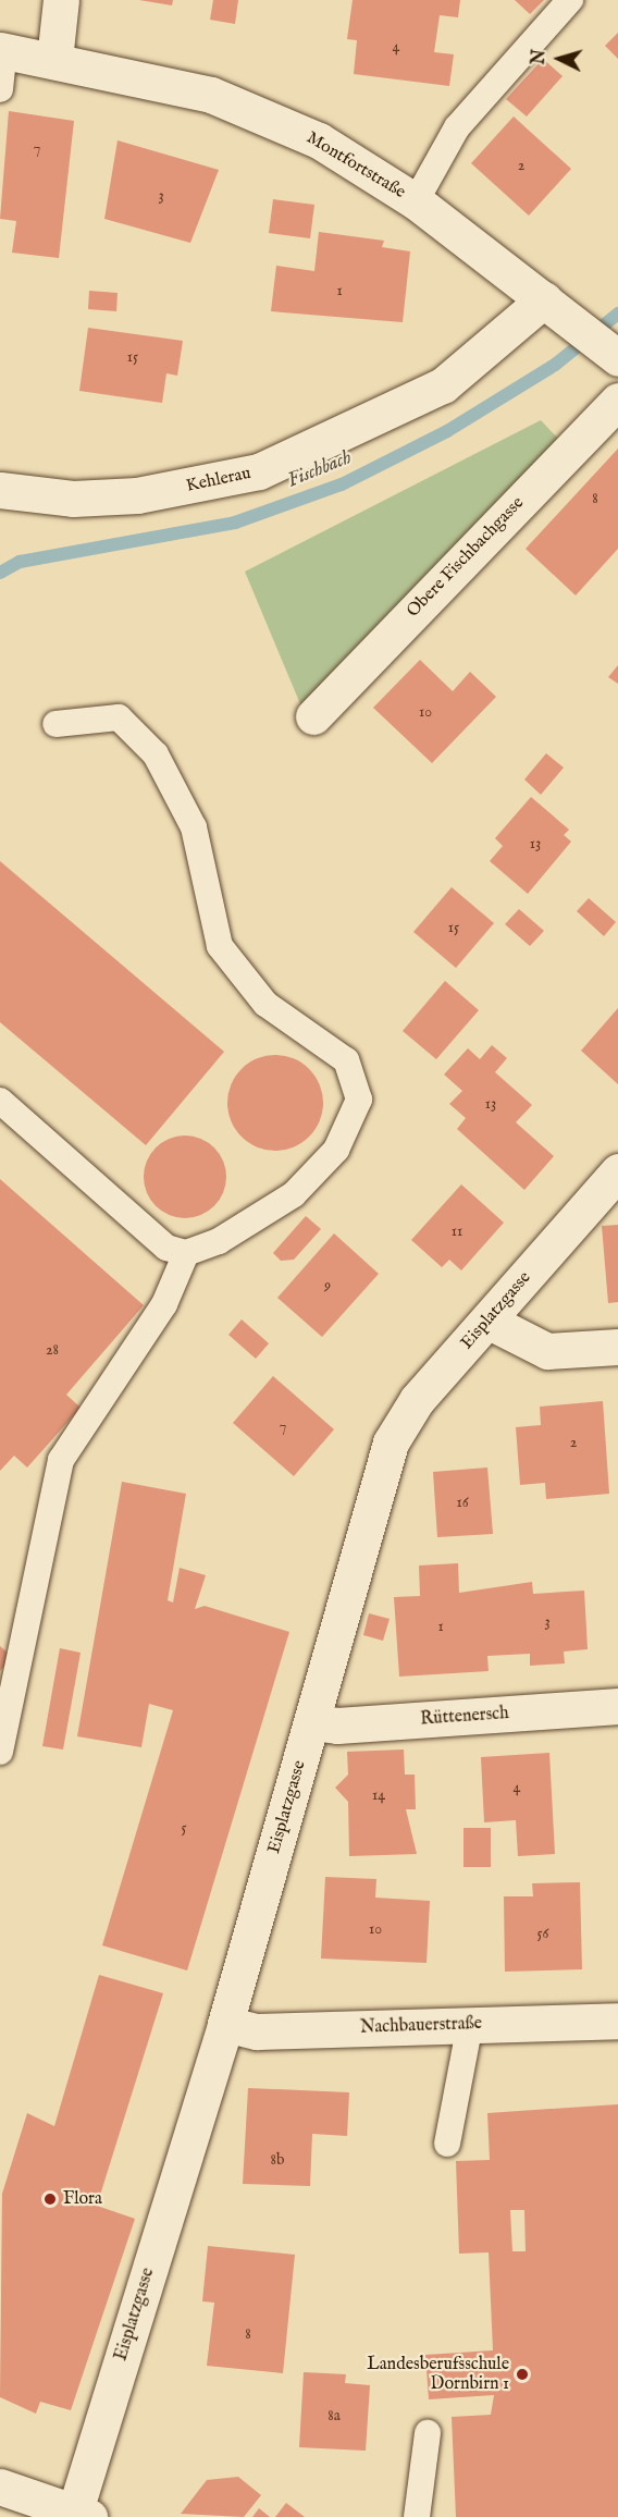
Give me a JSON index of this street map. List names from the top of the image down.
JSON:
{
  "streets": {
    "street": [
      "Montfortstraße",
      "Kehlerau",
      "Obere Fischbachgasse",
      "Eisplatzgasse",
      "Rüttenersch",
      "Nachbauerstraße"
    ]
  },
  "crossings": [
    ["Montfortstraße", "Kehlerau"],
    ["Eisplatzgasse", "Rüttenersch"],
    ["Eisplatzgasse", "Nachbauerstraße"]
  ],
  "water": ["Fischbach"],
  "places": ["Flora", "Landesberufsschule Dornbirn 1"],
  "house_numbers": [
    "4",
    "7",
    "2",
    "3",
    "1",
    "15",
    "8",
    "10",
    "13",
    "15",
    "13",
    "11",
    "9",
    "28",
    "7",
    "2",
    "16",
    "3",
    "1",
    "4",
    "14",
    "5",
    "10",
    "56",
    "8b",
    "8",
    "8a"
  ],
  "north": "left"
}
